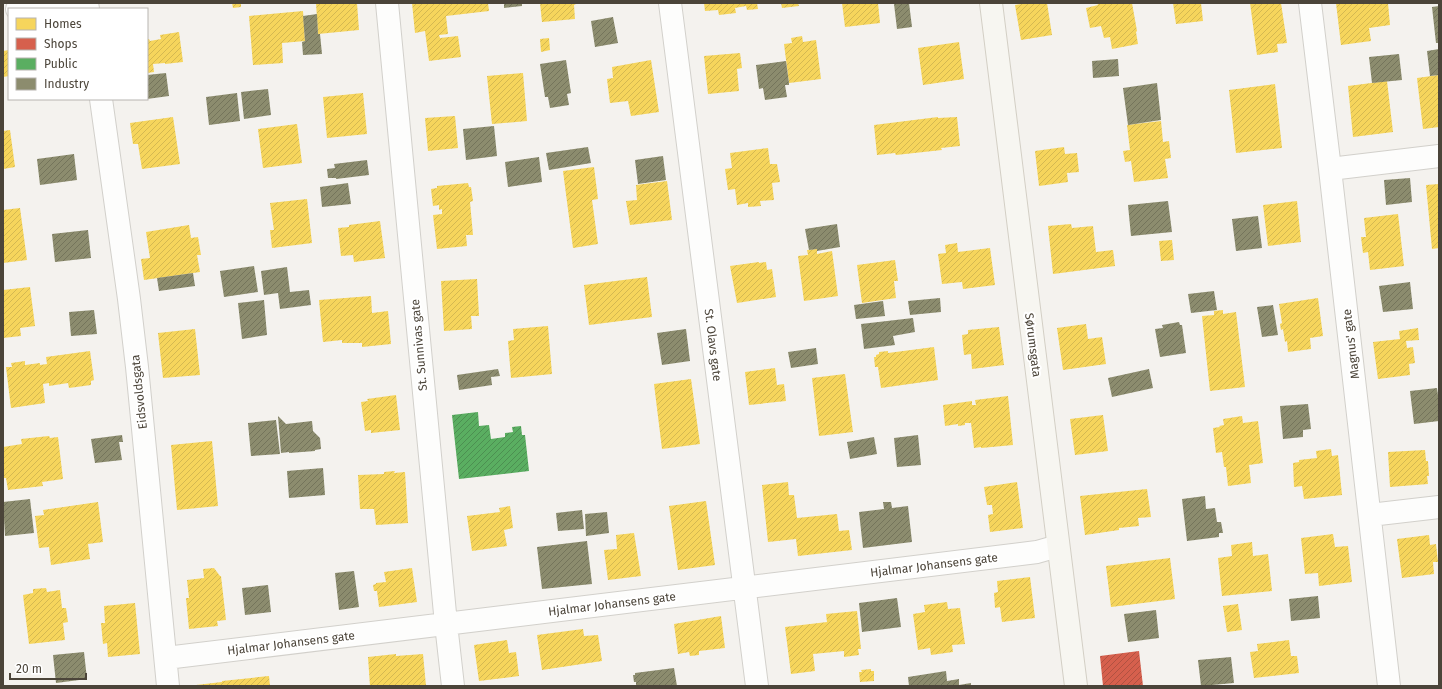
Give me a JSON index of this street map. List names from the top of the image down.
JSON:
{
  "streets": {
    "main road": ["Sørumsgata"],
    "street": [
      "Magnus' gate",
      "St. Sunnivas gate",
      "St. Olavs gate",
      "Eidsvoldsgata",
      "Hjalmar Johansens gate"
    ]
  },
  "crossings": [
    ["St. Sunnivas gate", "Hjalmar Johansens gate"],
    ["St. Olavs gate", "Hjalmar Johansens gate"],
    ["Sørumsgata", "Hjalmar Johansens gate"],
    ["Eidsvoldsgata", "Hjalmar Johansens gate"]
  ],
  "legend": [
    "Homes",
    "Shops",
    "Public",
    "Industry"
  ],
  "scale_bar": "20 m"
}
